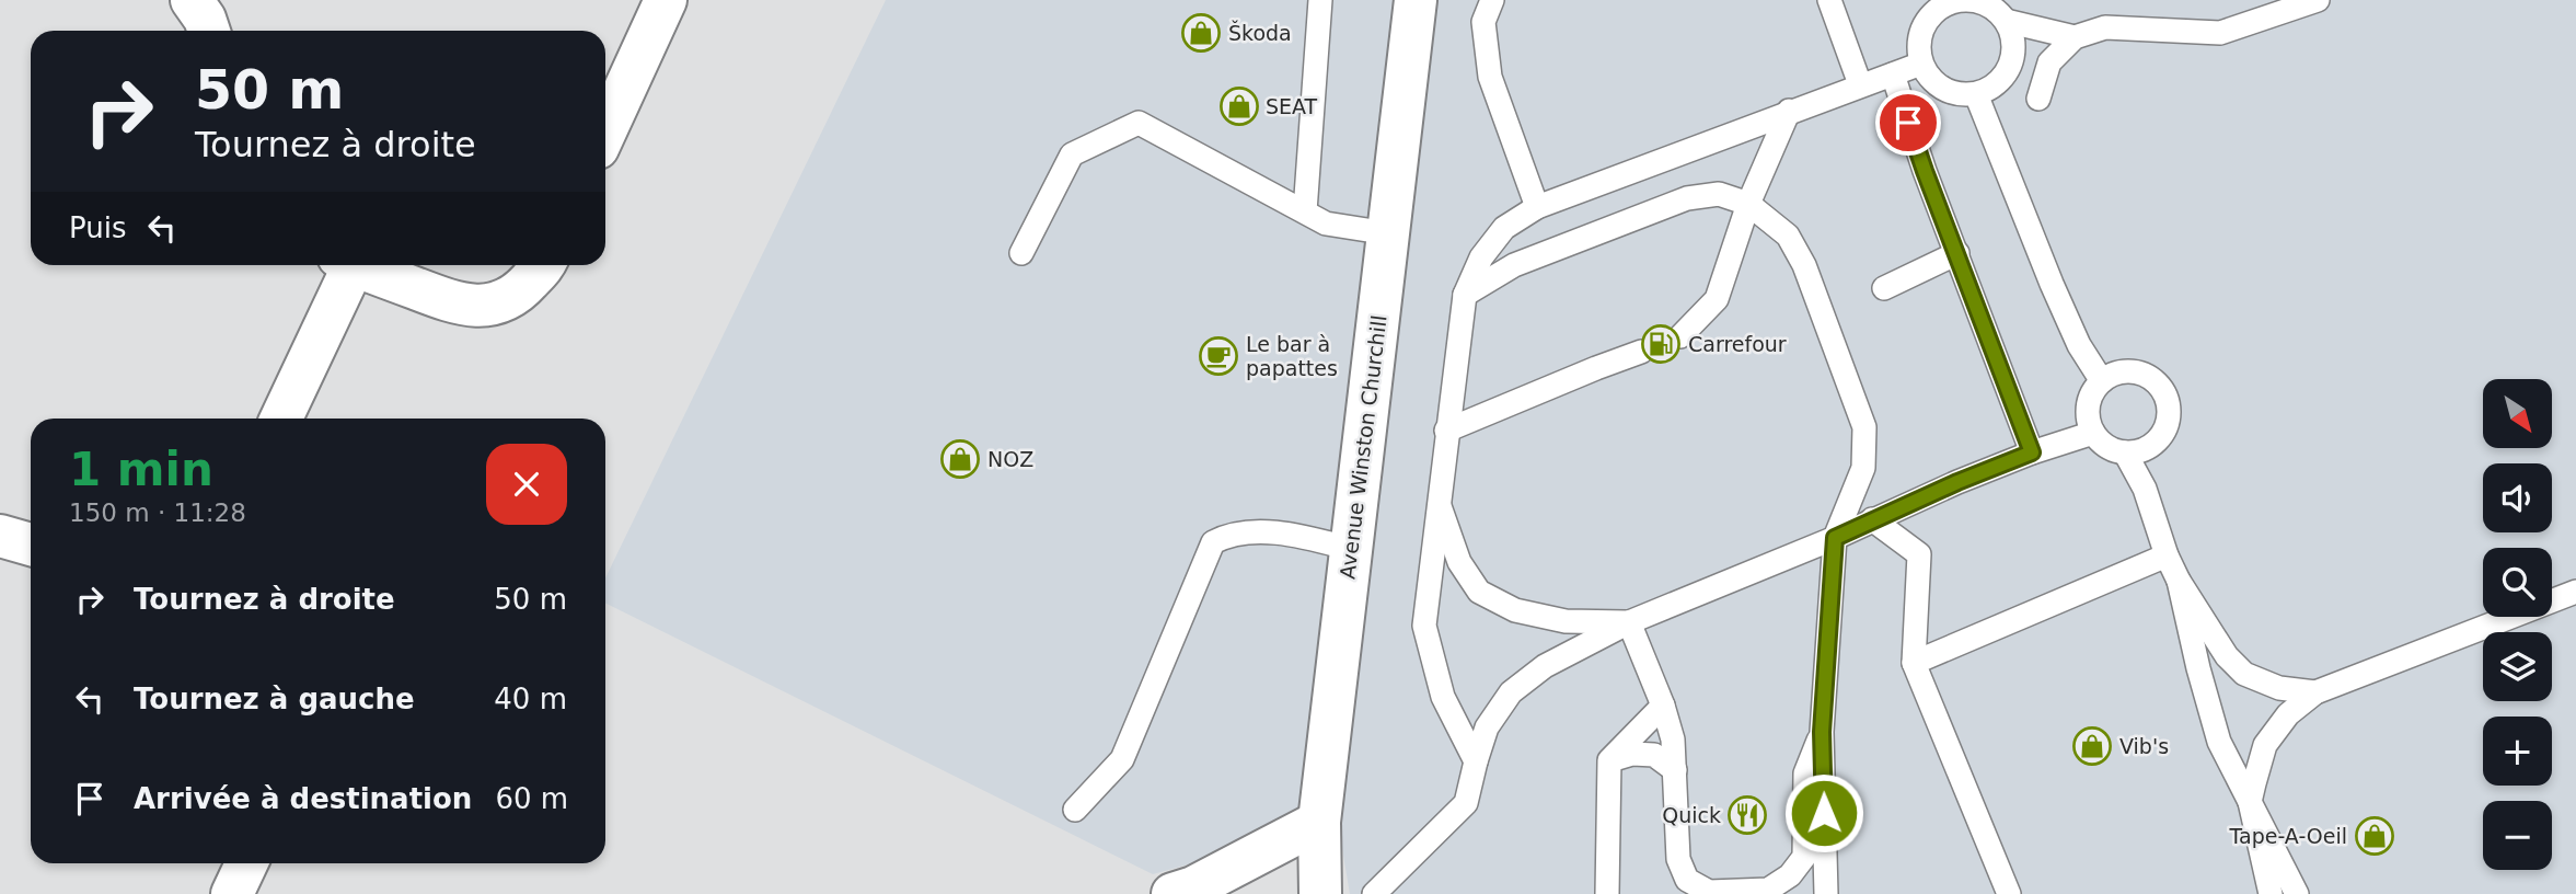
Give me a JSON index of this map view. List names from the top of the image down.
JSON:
{
  "streets": {
    "street": ["Avenue Winston Churchill"]
  },
  "places": {
    "shop": [
      "Škoda",
      "SEAT",
      "NOZ",
      "Vib's",
      "Tape-A-Oeil"
    ],
    "fuel station": ["Carrefour"],
    "cafe": ["Le bar à papattes"],
    "restaurant": ["Quick"]
  },
  "north": "bottom right",
  "page": {
    "turn": ["50 m", "Tournez à droite"],
    "then": "Puis",
    "map_buttons": ["+", "−"],
    "heading": ["1 min", "150 m · 11:28"],
    "list": [
      {
        "name": "Tournez à droite",
        "value": "50 m"
      },
      {
        "name": "Tournez à gauche",
        "value": "40 m"
      },
      {
        "name": "Arrivée à destination",
        "value": "60 m"
      }
    ]
  }
}
